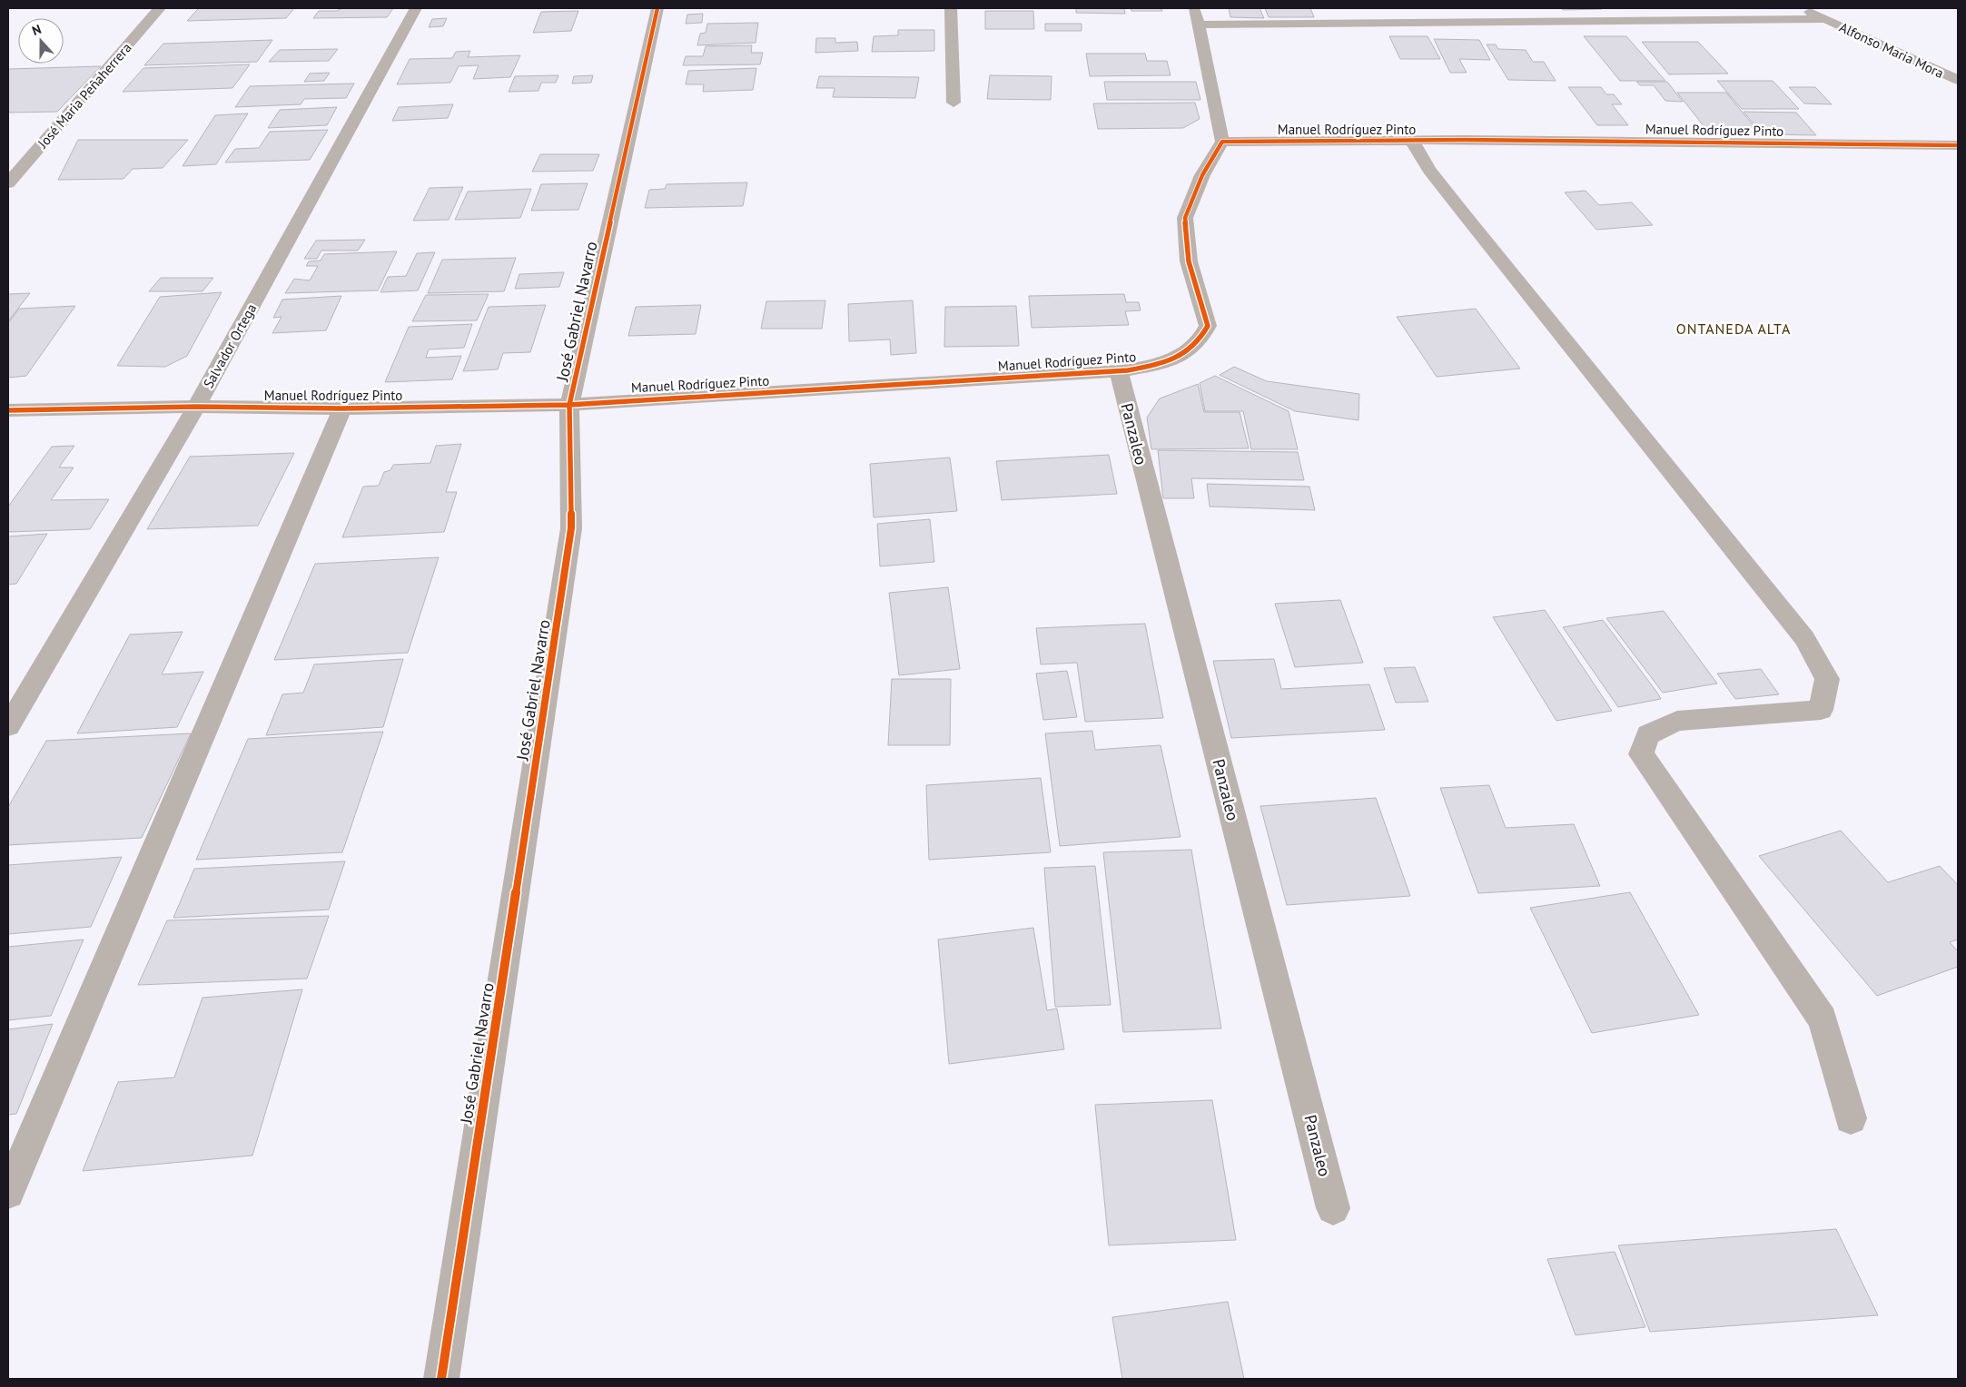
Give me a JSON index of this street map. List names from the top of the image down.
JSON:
{
  "streets": {
    "street": [
      "Alfonso Maria Mora",
      "José Maria Peñaherrera",
      "Manuel Rodríguez Pinto",
      "José Gabriel Navarro",
      "Salvador Ortega",
      "Panzaleo"
    ]
  },
  "crossings": [
    ["Manuel Rodríguez Pinto", "José Gabriel Navarro"],
    ["Manuel Rodríguez Pinto", "Salvador Ortega"],
    ["Manuel Rodríguez Pinto", "Panzaleo"]
  ],
  "districts": ["ONTANEDA ALTA"],
  "north": "top"
}
